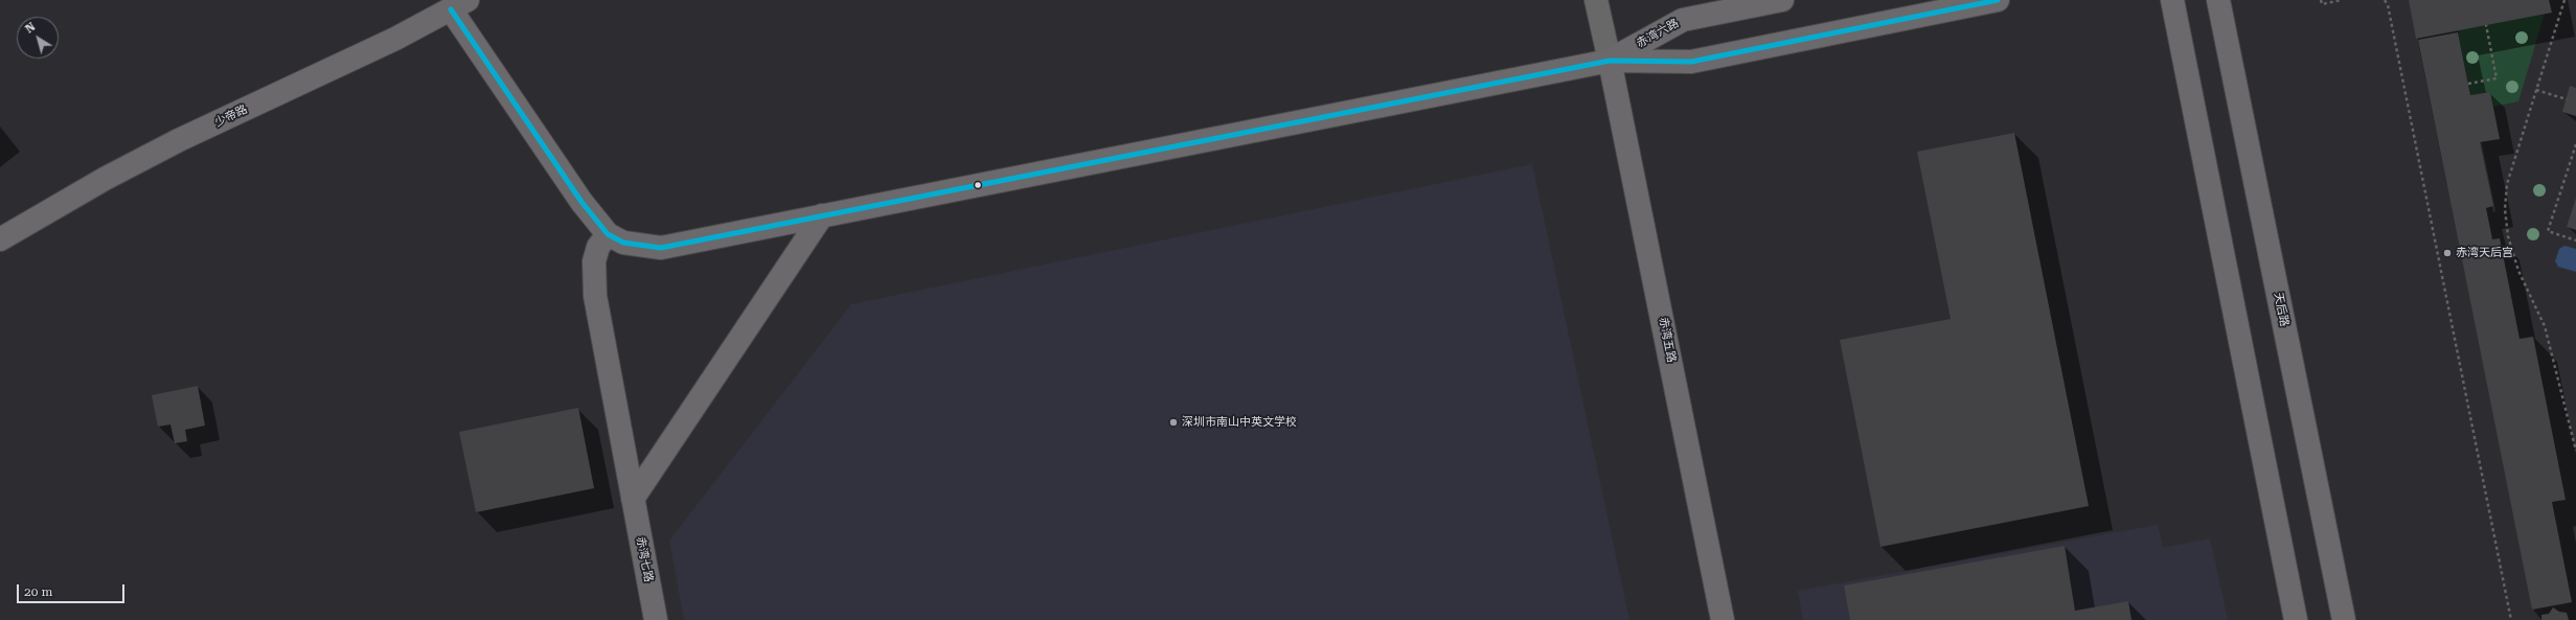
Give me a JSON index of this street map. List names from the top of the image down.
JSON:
{
  "streets": {
    "street": [
      "赤湾六路",
      "少帝路",
      "天后路",
      "赤湾五路",
      "赤湾七路"
    ]
  },
  "crossings": [
    ["赤湾六路", "赤湾五路"],
    ["赤湾六路", "赤湾七路"]
  ],
  "places": ["赤湾天后宫", "深圳市南山中英文学校"],
  "scale_bar": "20 m",
  "north": "top left"
}
